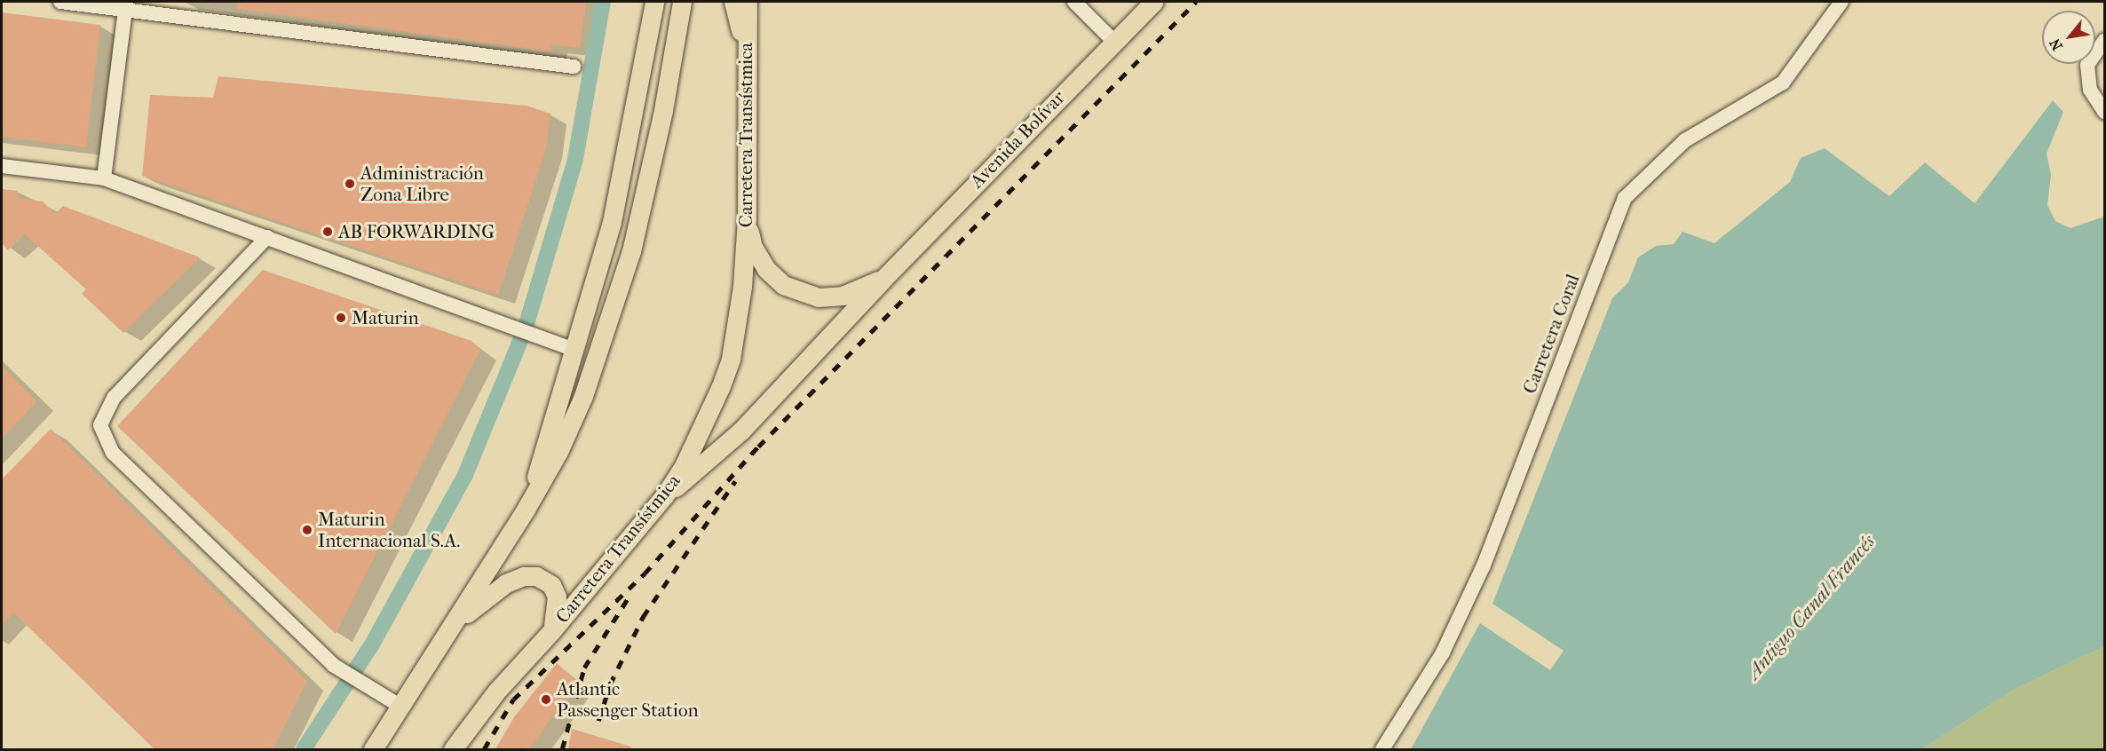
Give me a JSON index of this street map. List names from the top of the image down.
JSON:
{
  "streets": {
    "main road": ["Carretera Transístmica", "Avenida Bolívar"],
    "street": ["Carretera Coral"]
  },
  "crossings": [
    ["Carretera Transístmica", "Avenida Bolívar"]
  ],
  "water": ["Antiguo Canal Francés"],
  "places": [
    "Administración Zona Libre",
    "AB FORWARDING",
    "Maturin",
    "Maturin Internacional S.A.",
    "Atlantic Passenger Station"
  ],
  "north": "bottom left"
}
